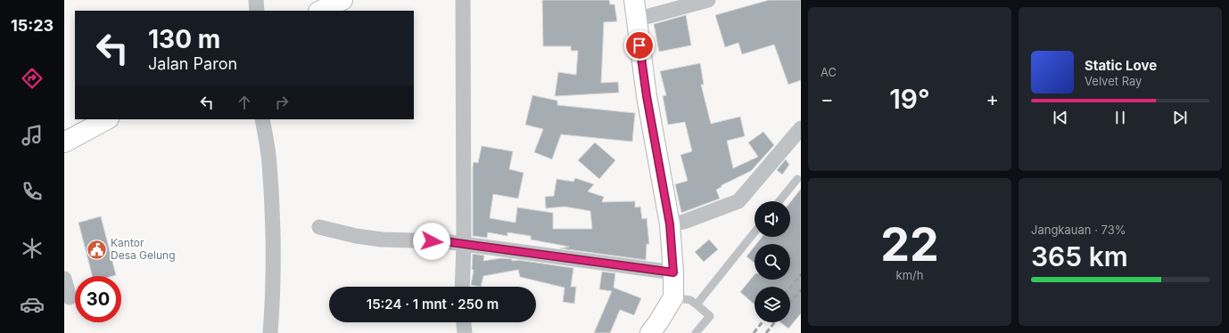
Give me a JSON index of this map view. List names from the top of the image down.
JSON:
{
  "places": {
    "public building": ["Kantor Desa Gelung"]
  },
  "page": {
    "tabs": "15:23",
    "tile": [
      "AC",
      ["22", "km/h"],
      ["Jangkauan · 73%", "365 km"]
    ],
    "turn": ["130 m", "Jalan Paron"],
    "song": ["Static Love", "Velvet Ray"],
    "heat": ["−", "19°", "+"],
    "limit": "30",
    "trip": "15:24 · 1 mnt · 250 m"
  }
}
